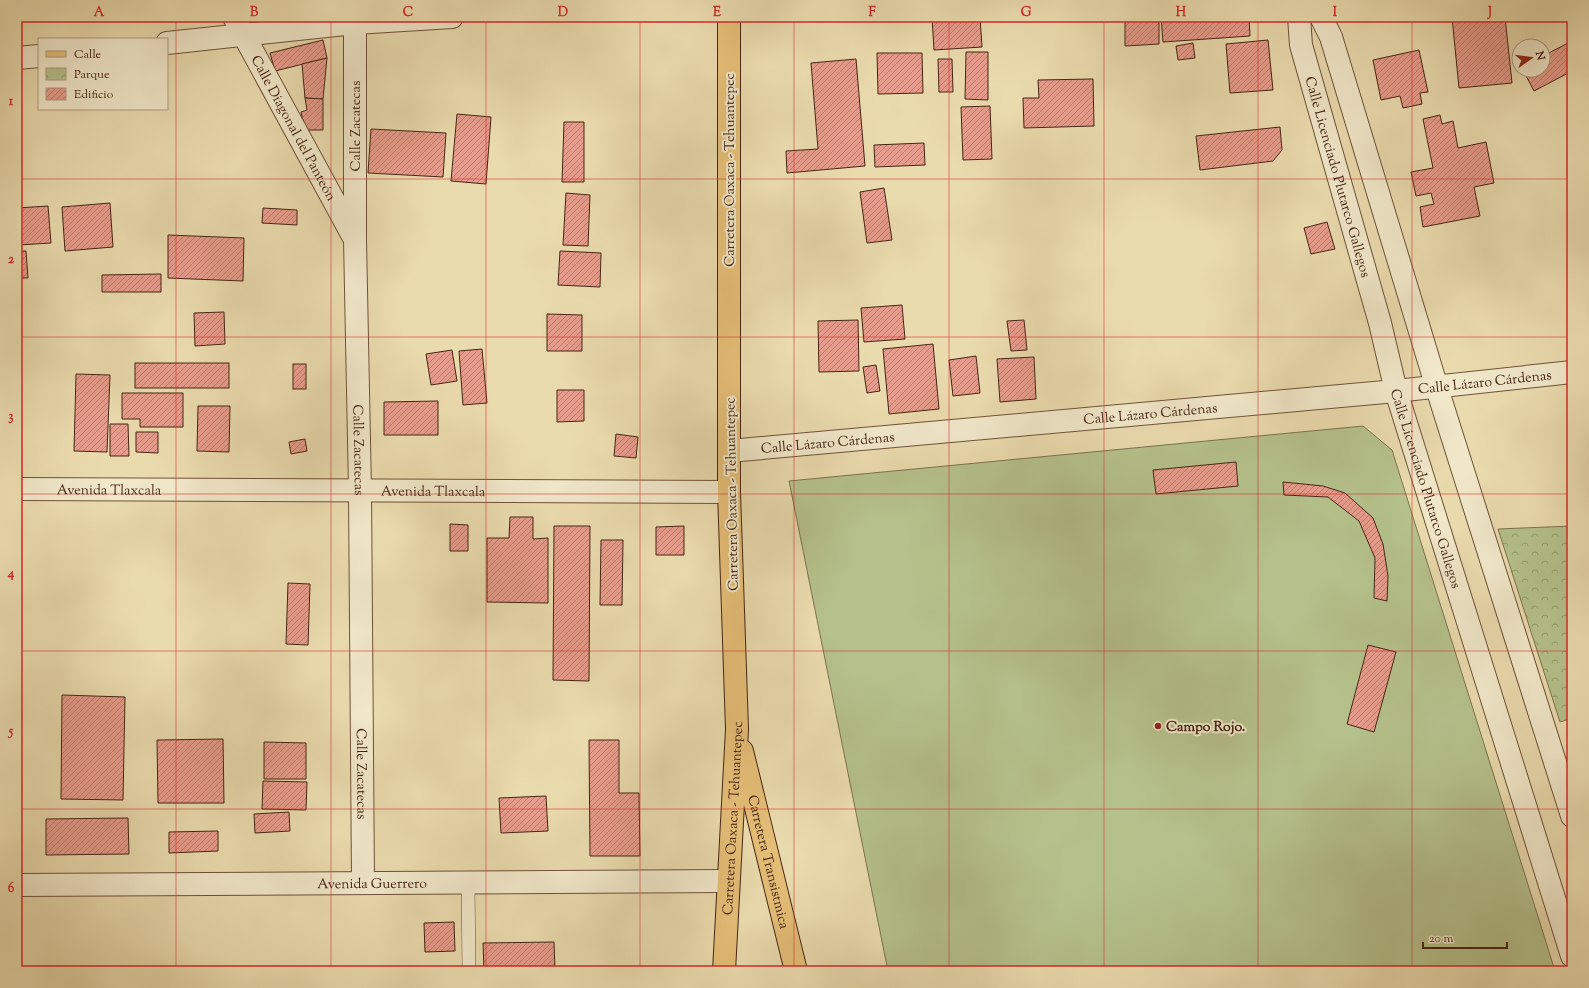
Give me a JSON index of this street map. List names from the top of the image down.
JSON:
{
  "streets": {
    "main road": ["Carretera Oaxaca - Tehuantepec", "Carretera Transistmica"],
    "street": [
      "Calle Zacatecas",
      "Calle Diagonal del Panteón",
      "Calle Licenciado Plutarco Gallegos",
      "Calle Lázaro Cárdenas",
      "Avenida Tlaxcala",
      "Avenida Guerrero"
    ]
  },
  "crossings": [
    ["Calle Zacatecas", "Calle Diagonal del Panteón"],
    ["Calle Zacatecas", "Avenida Tlaxcala"],
    ["Calle Zacatecas", "Avenida Guerrero"],
    ["Carretera Oaxaca - Tehuantepec", "Calle Lázaro Cárdenas"],
    ["Carretera Oaxaca - Tehuantepec", "Avenida Tlaxcala"],
    ["Carretera Oaxaca - Tehuantepec", "Carretera Transistmica"],
    ["Carretera Oaxaca - Tehuantepec", "Avenida Guerrero"],
    ["Calle Licenciado Plutarco Gallegos", "Calle Lázaro Cárdenas"]
  ],
  "places": ["Campo Rojo."],
  "legend": ["Calle", "Parque", "Edificio"],
  "scale_bar": "20 m",
  "north": "right",
  "grid": {
    "columns": [
      "A",
      "B",
      "C",
      "D",
      "E",
      "F",
      "G",
      "H",
      "I",
      "J"
    ],
    "rows": [
      "1",
      "2",
      "3",
      "4",
      "5",
      "6"
    ]
  }
}
